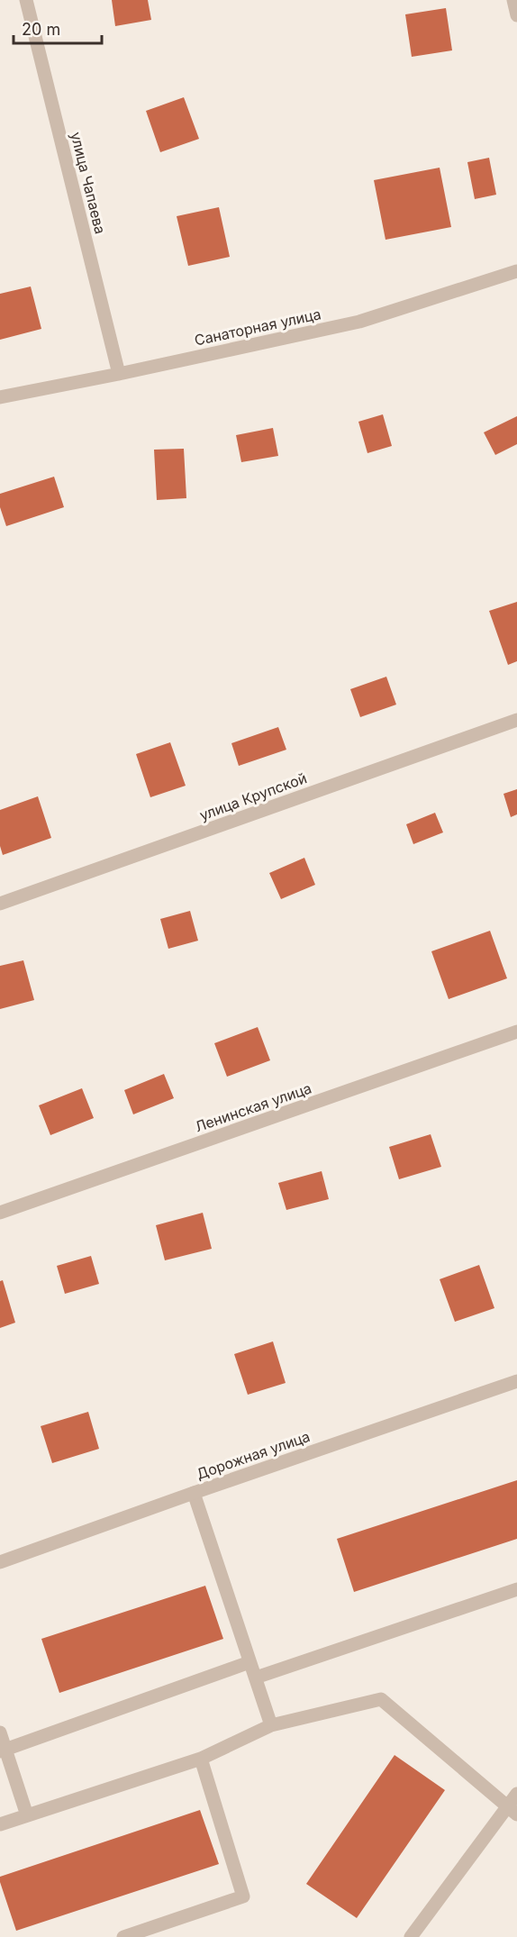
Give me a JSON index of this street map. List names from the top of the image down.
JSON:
{
  "streets": {
    "street": [
      "улица Чапаева",
      "Санаторная улица",
      "улица Крупской",
      "Ленинская улица",
      "Дорожная улица"
    ]
  },
  "crossings": [
    ["улица Чапаева", "Санаторная улица"]
  ],
  "scale_bar": "20 m"
}
